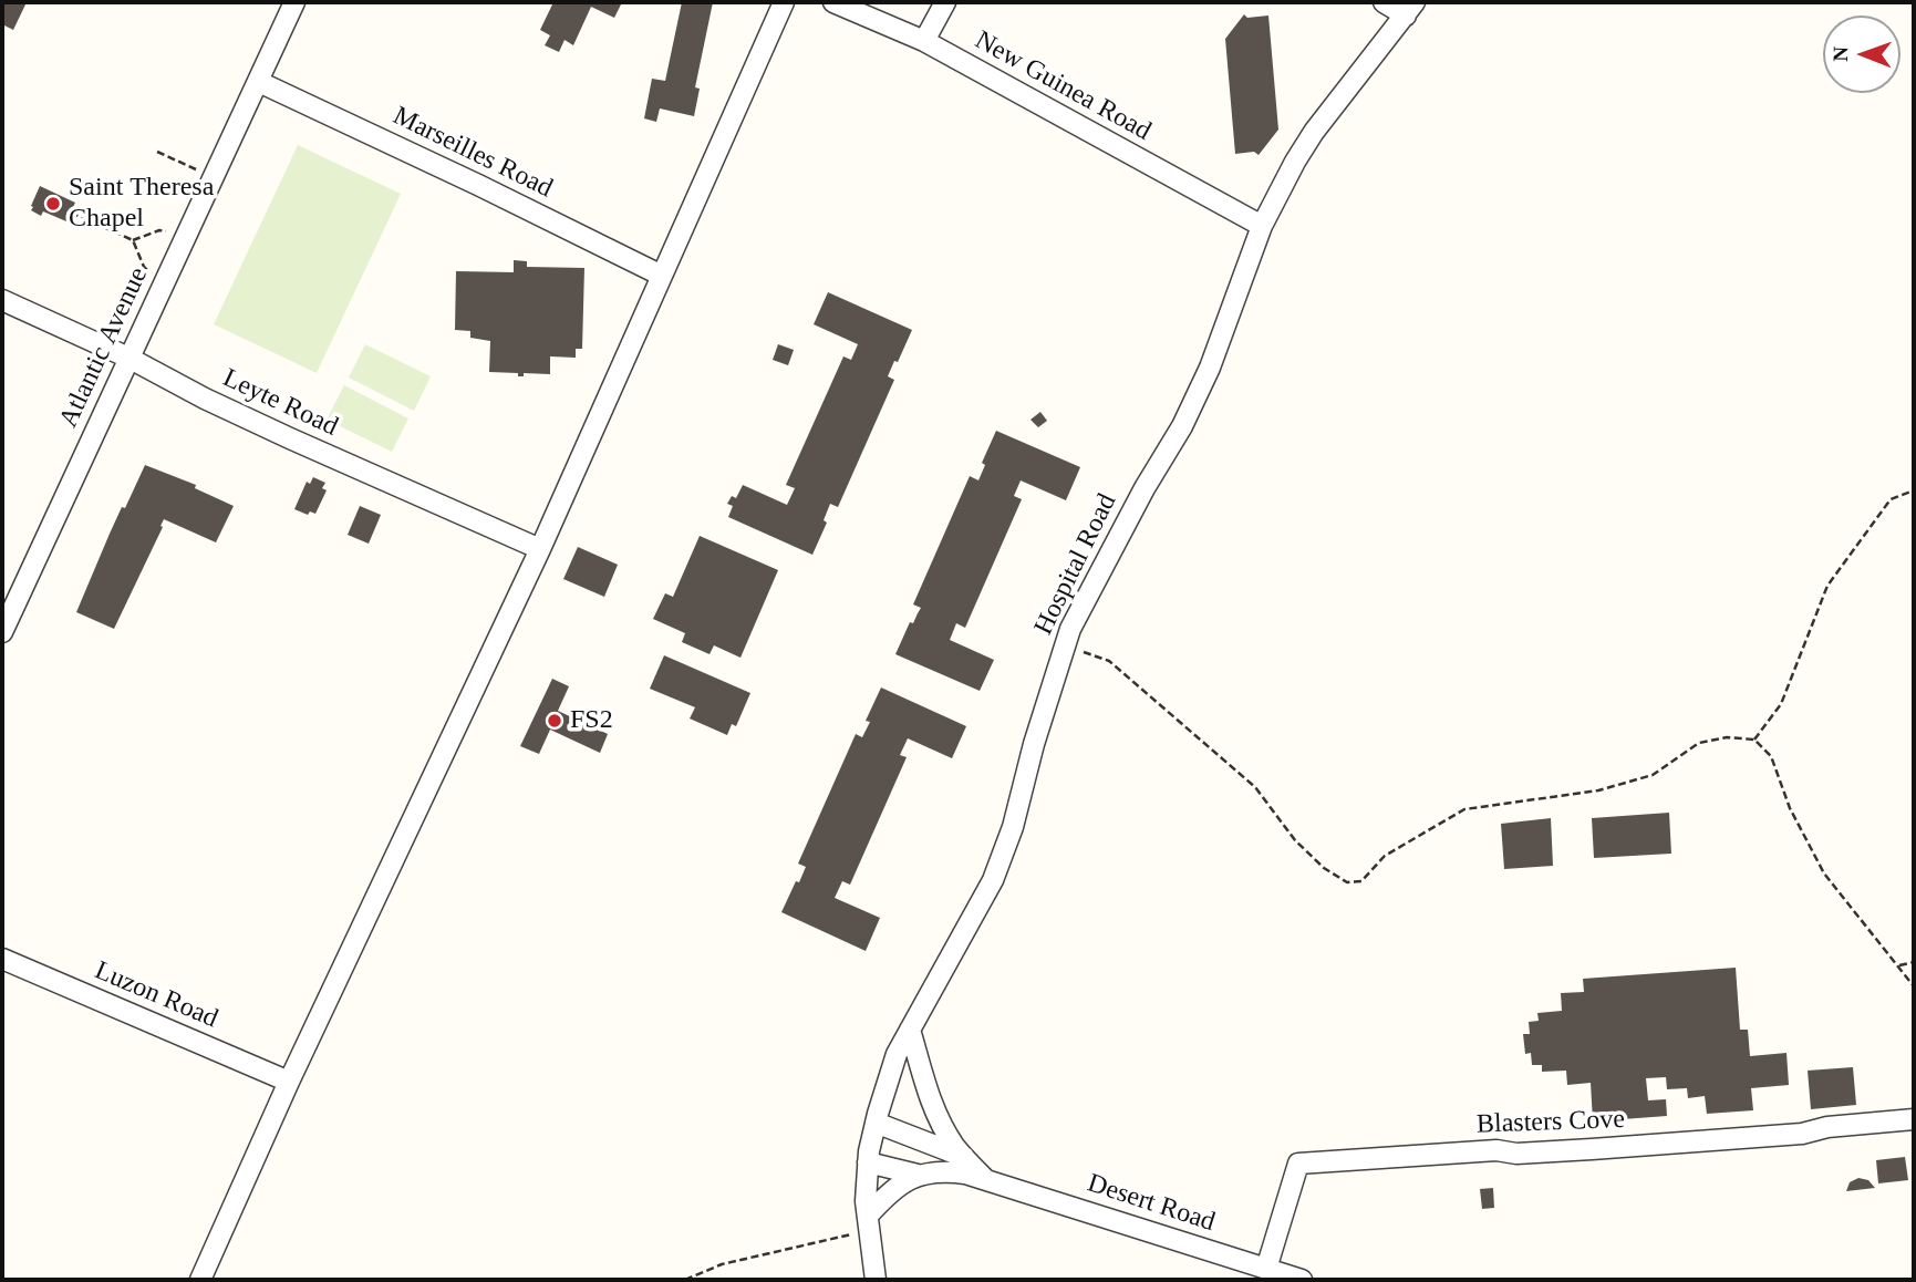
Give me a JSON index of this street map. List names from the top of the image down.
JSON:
{
  "streets": {
    "street": [
      "New Guinea Road",
      "Marseilles Road",
      "Atlantic Avenue",
      "Leyte Road",
      "Hospital Road",
      "Luzon Road",
      "Blasters Cove",
      "Desert Road"
    ]
  },
  "crossings": [
    ["New Guinea Road", "Hospital Road"],
    ["Marseilles Road", "Atlantic Avenue"],
    ["Atlantic Avenue", "Leyte Road"],
    ["Hospital Road", "Desert Road"],
    ["Blasters Cove", "Desert Road"]
  ],
  "places": ["Saint Theresa Chapel", "FS2"],
  "north": "left"
}
